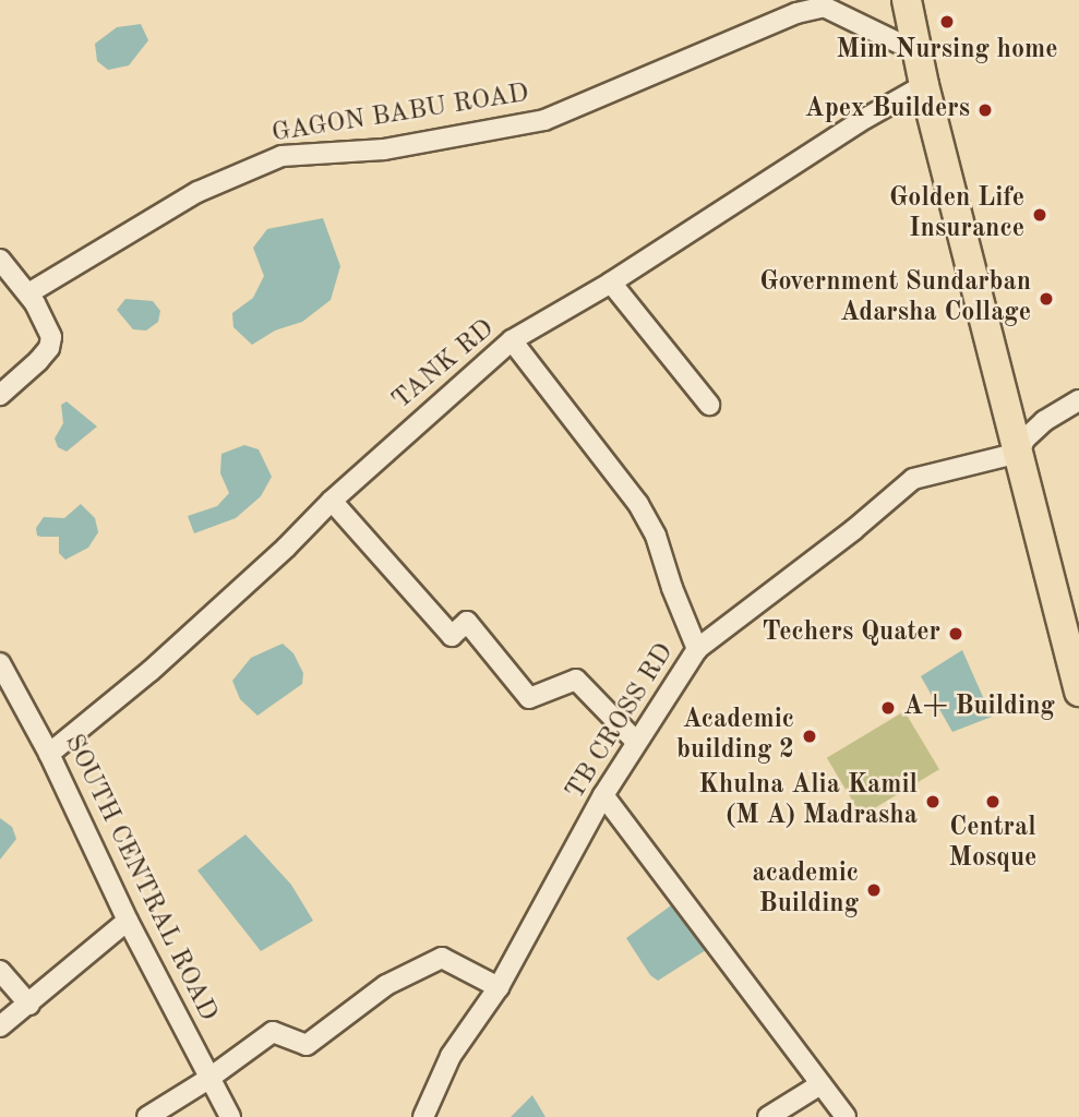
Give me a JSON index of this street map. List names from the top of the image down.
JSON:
{
  "streets": {
    "street": [
      "GAGON BABU ROAD",
      "TANK RD",
      "TB CROSS RD",
      "SOUTH CENTRAL ROAD"
    ]
  },
  "crossings": [
    ["TANK RD", "SOUTH CENTRAL ROAD"]
  ],
  "places": [
    "Mim Nursing home",
    "Apex Builders",
    "Golden Life Insurance",
    "Government Sundarban Adarsha Collage",
    "Techers Quater",
    "A+ Building",
    "Academic building 2",
    "Khulna Alia Kamil (M A) Madrasha",
    "Central Mosque",
    "academic Building"
  ]
}
